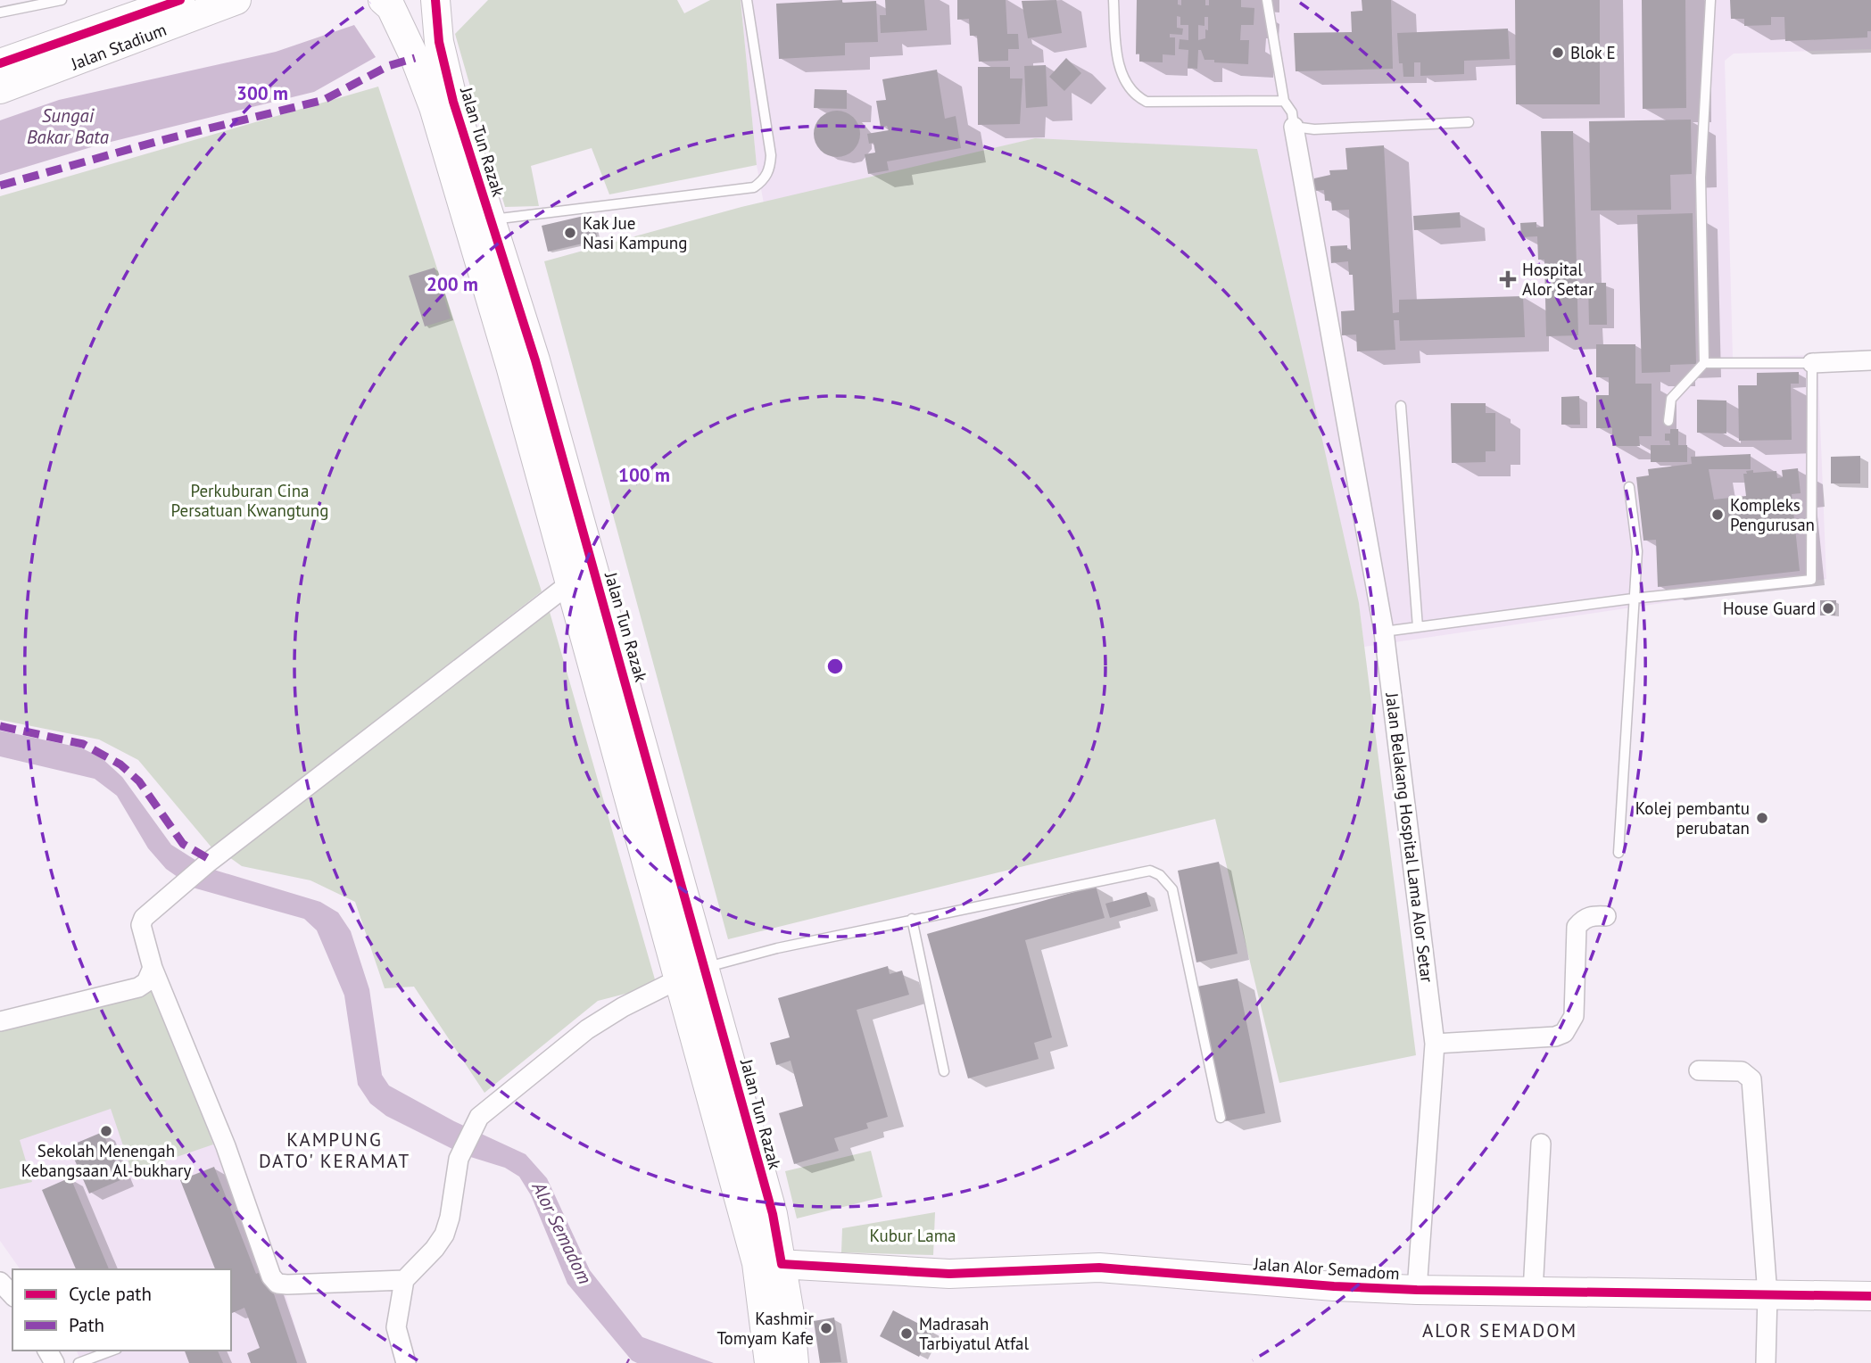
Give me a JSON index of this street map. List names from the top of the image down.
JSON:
{
  "streets": {
    "main road": ["Jalan Stadium", "Jalan Tun Razak", "Jalan Alor Semadom"],
    "street": ["Jalan Belakang Hospital Lama Alor Setar"]
  },
  "crossings": [
    ["Jalan Tun Razak", "Jalan Alor Semadom"],
    ["Jalan Belakang Hospital Lama Alor Setar", "Jalan Alor Semadom"]
  ],
  "districts": ["KAMPUNG DATO' KERAMAT", "ALOR SEMADOM"],
  "water": ["Sungai Bakar Bata", "Alor Semadom"],
  "parks": ["Perkuburan Cina Persatuan Kwangtung", "Kubur Lama"],
  "places": {
    "other": [
      "Blok E",
      "Kak Jue Nasi Kampung",
      "Kompleks Pengurusan",
      "House Guard",
      "Kolej pembantu perubatan",
      "Sekolah Menengah Kebangsaan Al-bukhary",
      "Kashmir Tomyam Kafe",
      "Madrasah Tarbiyatul Atfal"
    ],
    "health": ["Hospital Alor Setar"]
  },
  "legend": ["Cycle path", "Path"],
  "rings": ["300 m", "200 m", "100 m"]
}
